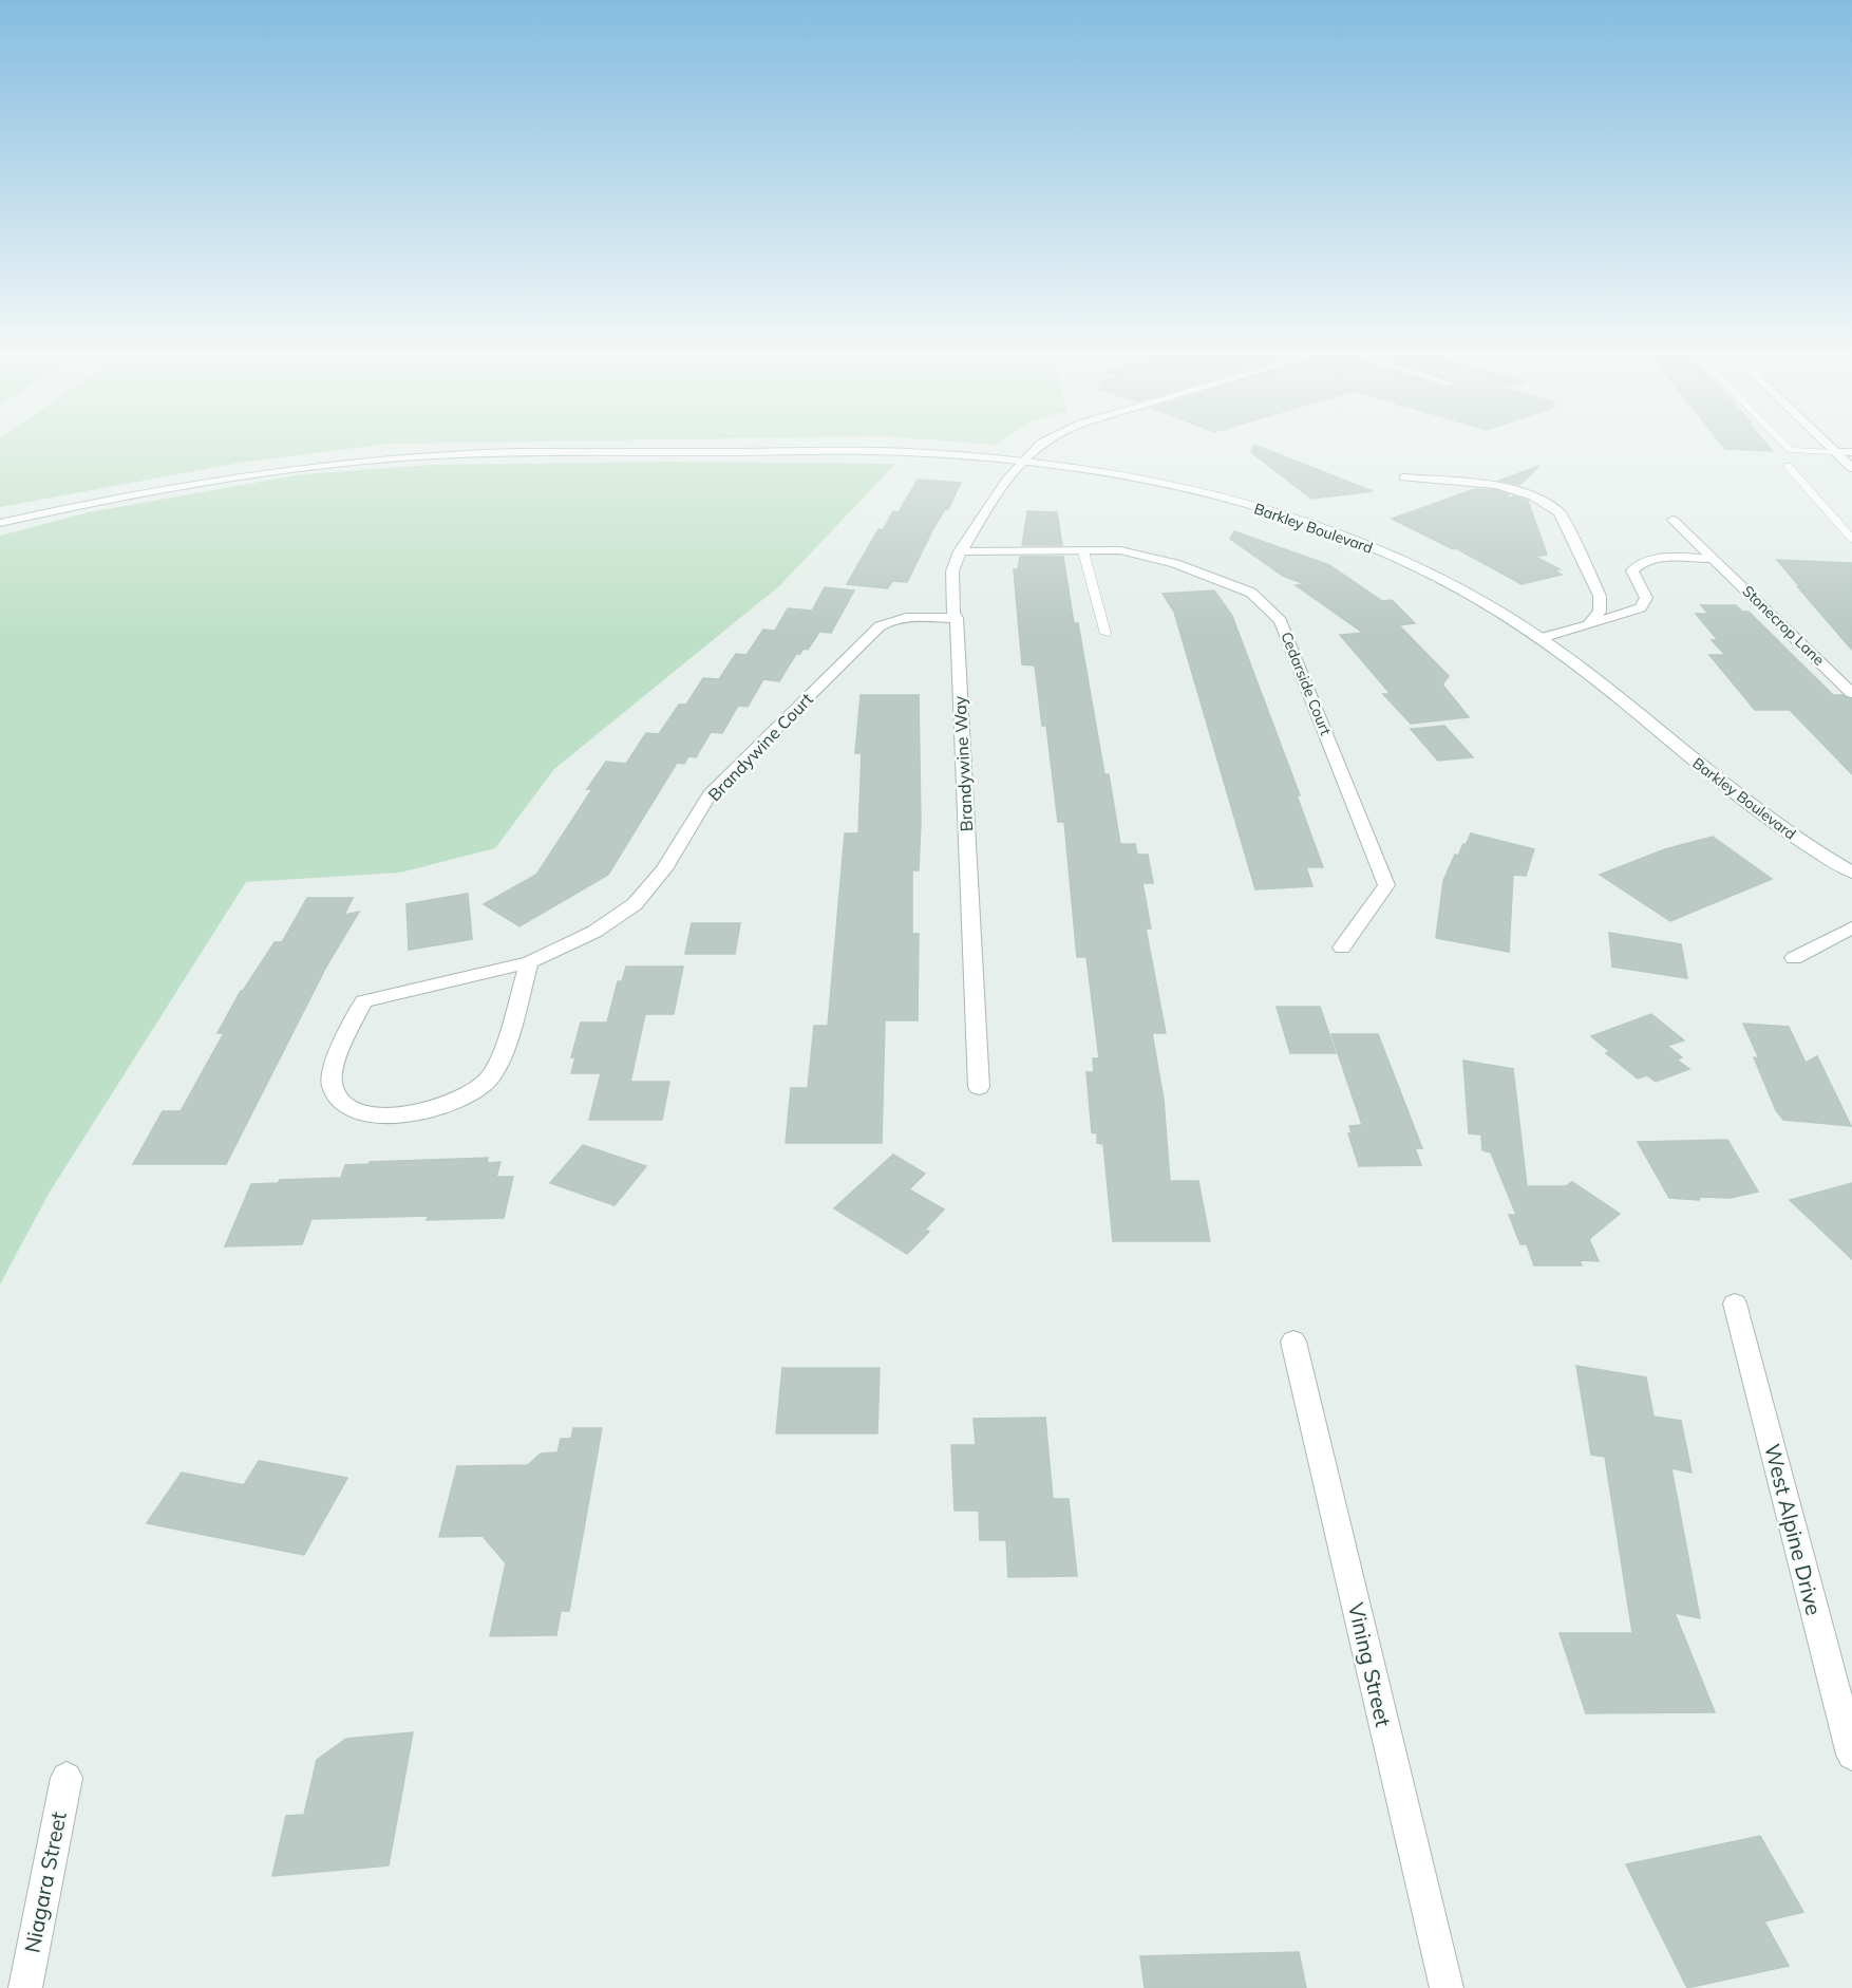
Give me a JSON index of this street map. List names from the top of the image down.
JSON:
{
  "streets": {
    "street": [
      "Barkley Boulevard",
      "Stonecrop Lane",
      "Cedarside Court",
      "Brandywine Court",
      "Brandywine Way",
      "West Alpine Drive",
      "Vining Street",
      "Niagara Street"
    ]
  },
  "crossings": [
    ["Barkley Boulevard", "Brandywine Way"],
    ["Cedarside Court", "Brandywine Way"],
    ["Brandywine Court", "Brandywine Way"]
  ]
}
